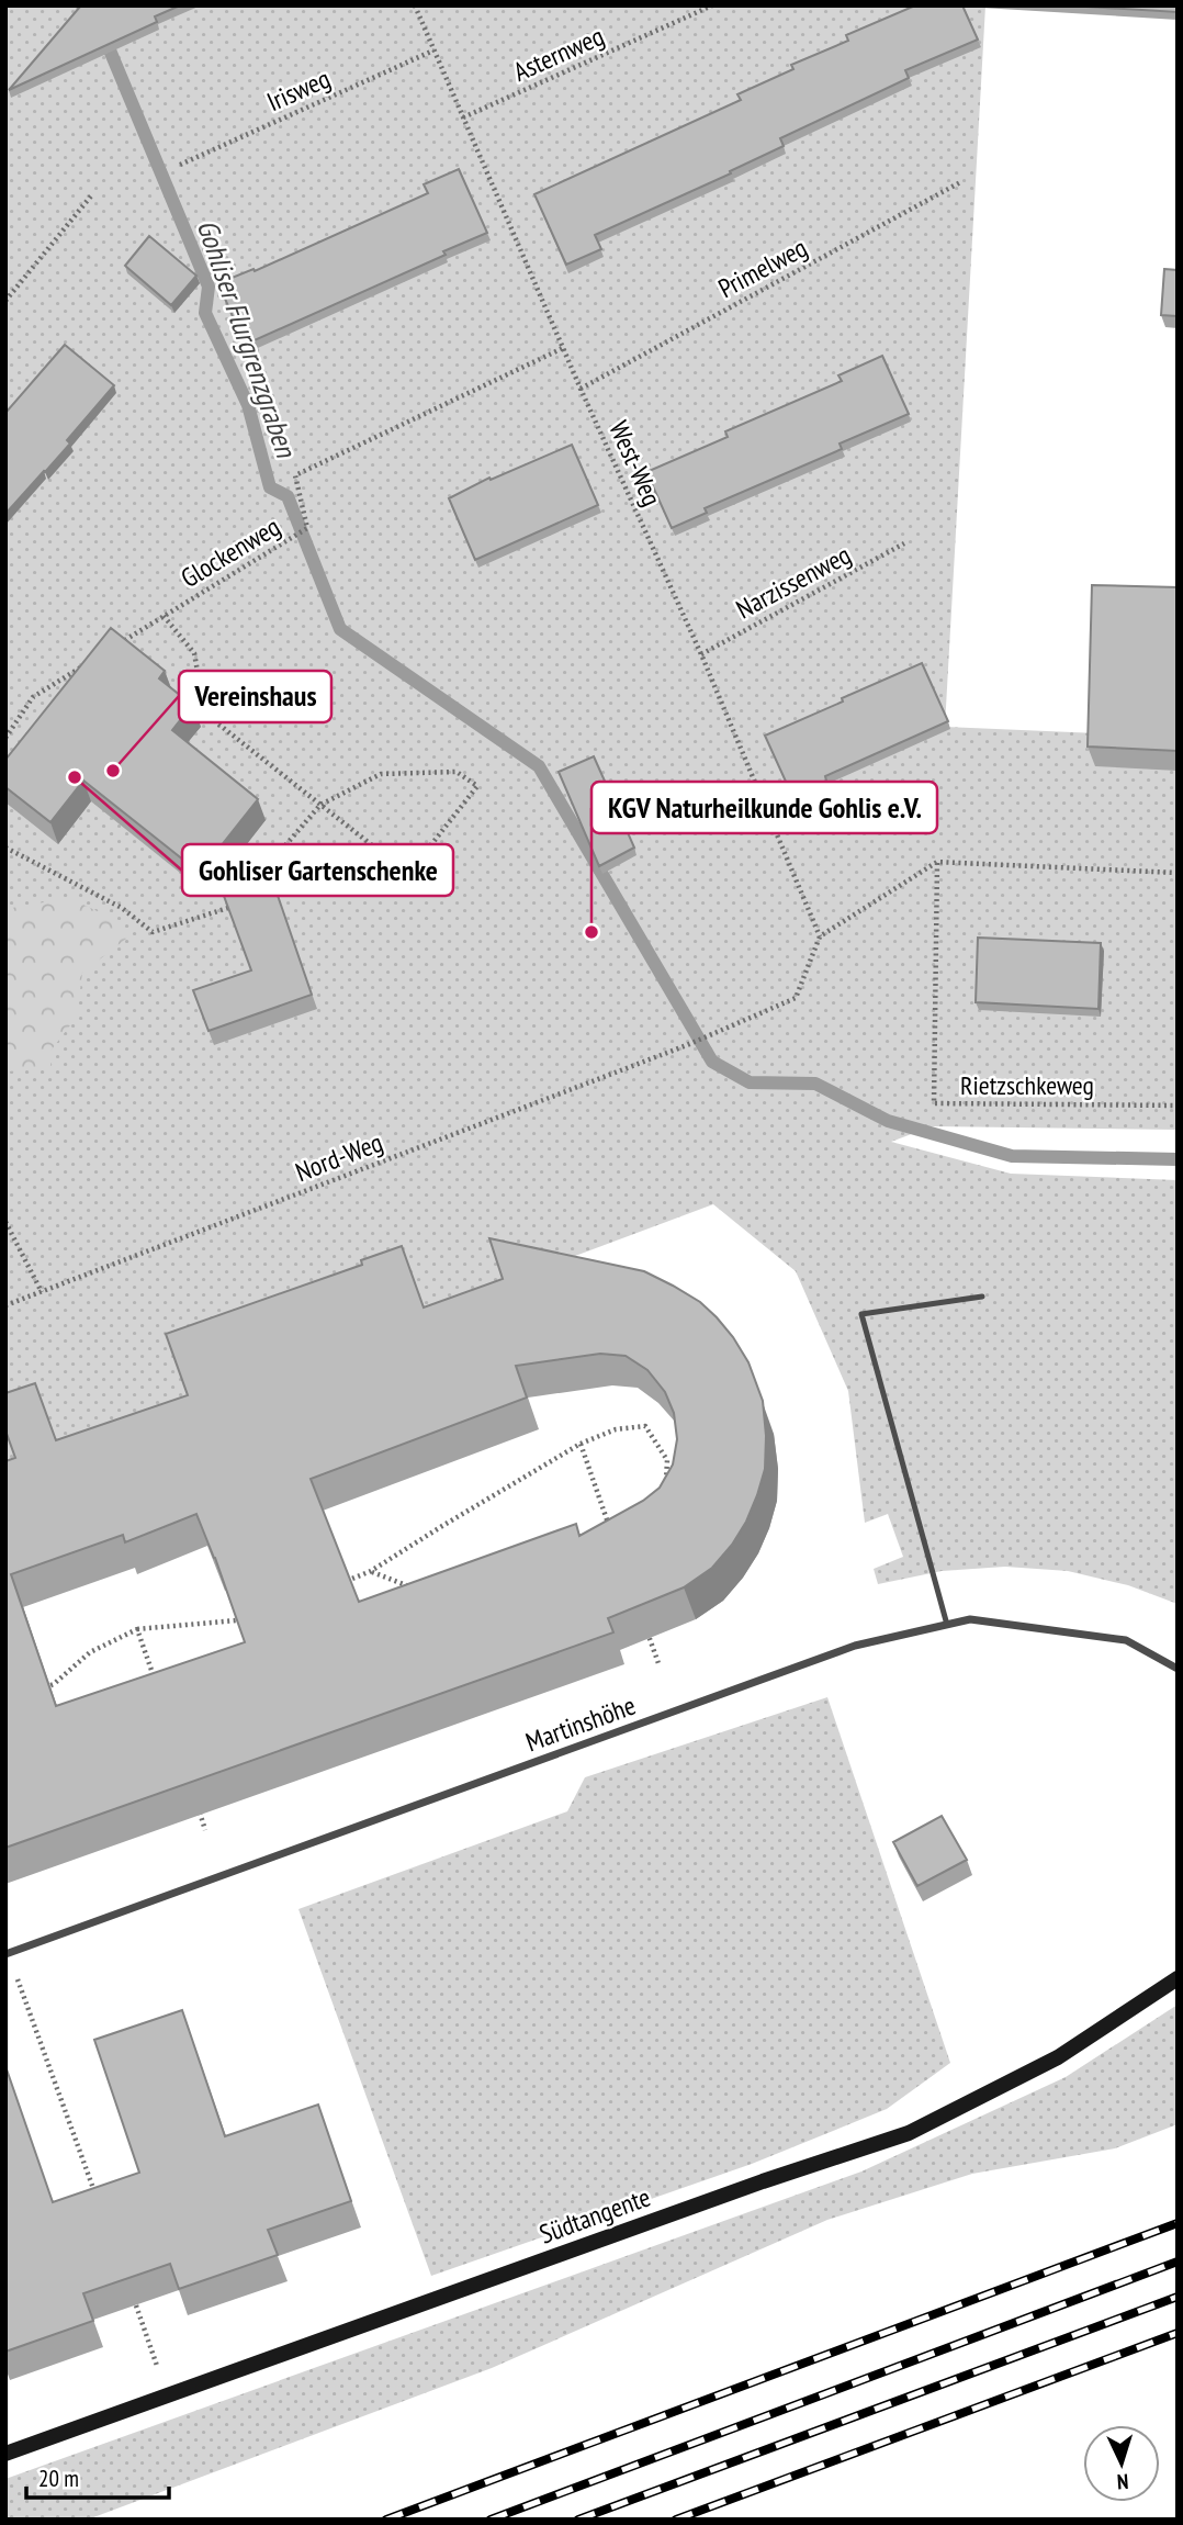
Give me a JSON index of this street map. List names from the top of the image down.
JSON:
{
  "streets": {
    "street": ["Martinshöhe", "Südtangente"],
    "path": [
      "Asternweg",
      "Irisweg",
      "Primelweg",
      "West-Weg",
      "Glockenweg",
      "Narzissenweg",
      "Rietzschkeweg",
      "Nord-Weg"
    ]
  },
  "crossings": [
    ["Asternweg", "West-Weg"],
    ["Irisweg", "West-Weg"],
    ["Primelweg", "West-Weg"],
    ["West-Weg", "Glockenweg"],
    ["West-Weg", "Narzissenweg"],
    ["West-Weg", "Nord-Weg"]
  ],
  "water": ["Gohliser Flurgrenzgraben"],
  "places": ["Vereinshaus", "Gohliser Gartenschenke", "KGV Naturheilkunde Gohlis e.V."],
  "scale_bar": "20 m",
  "north": "bottom"
}
